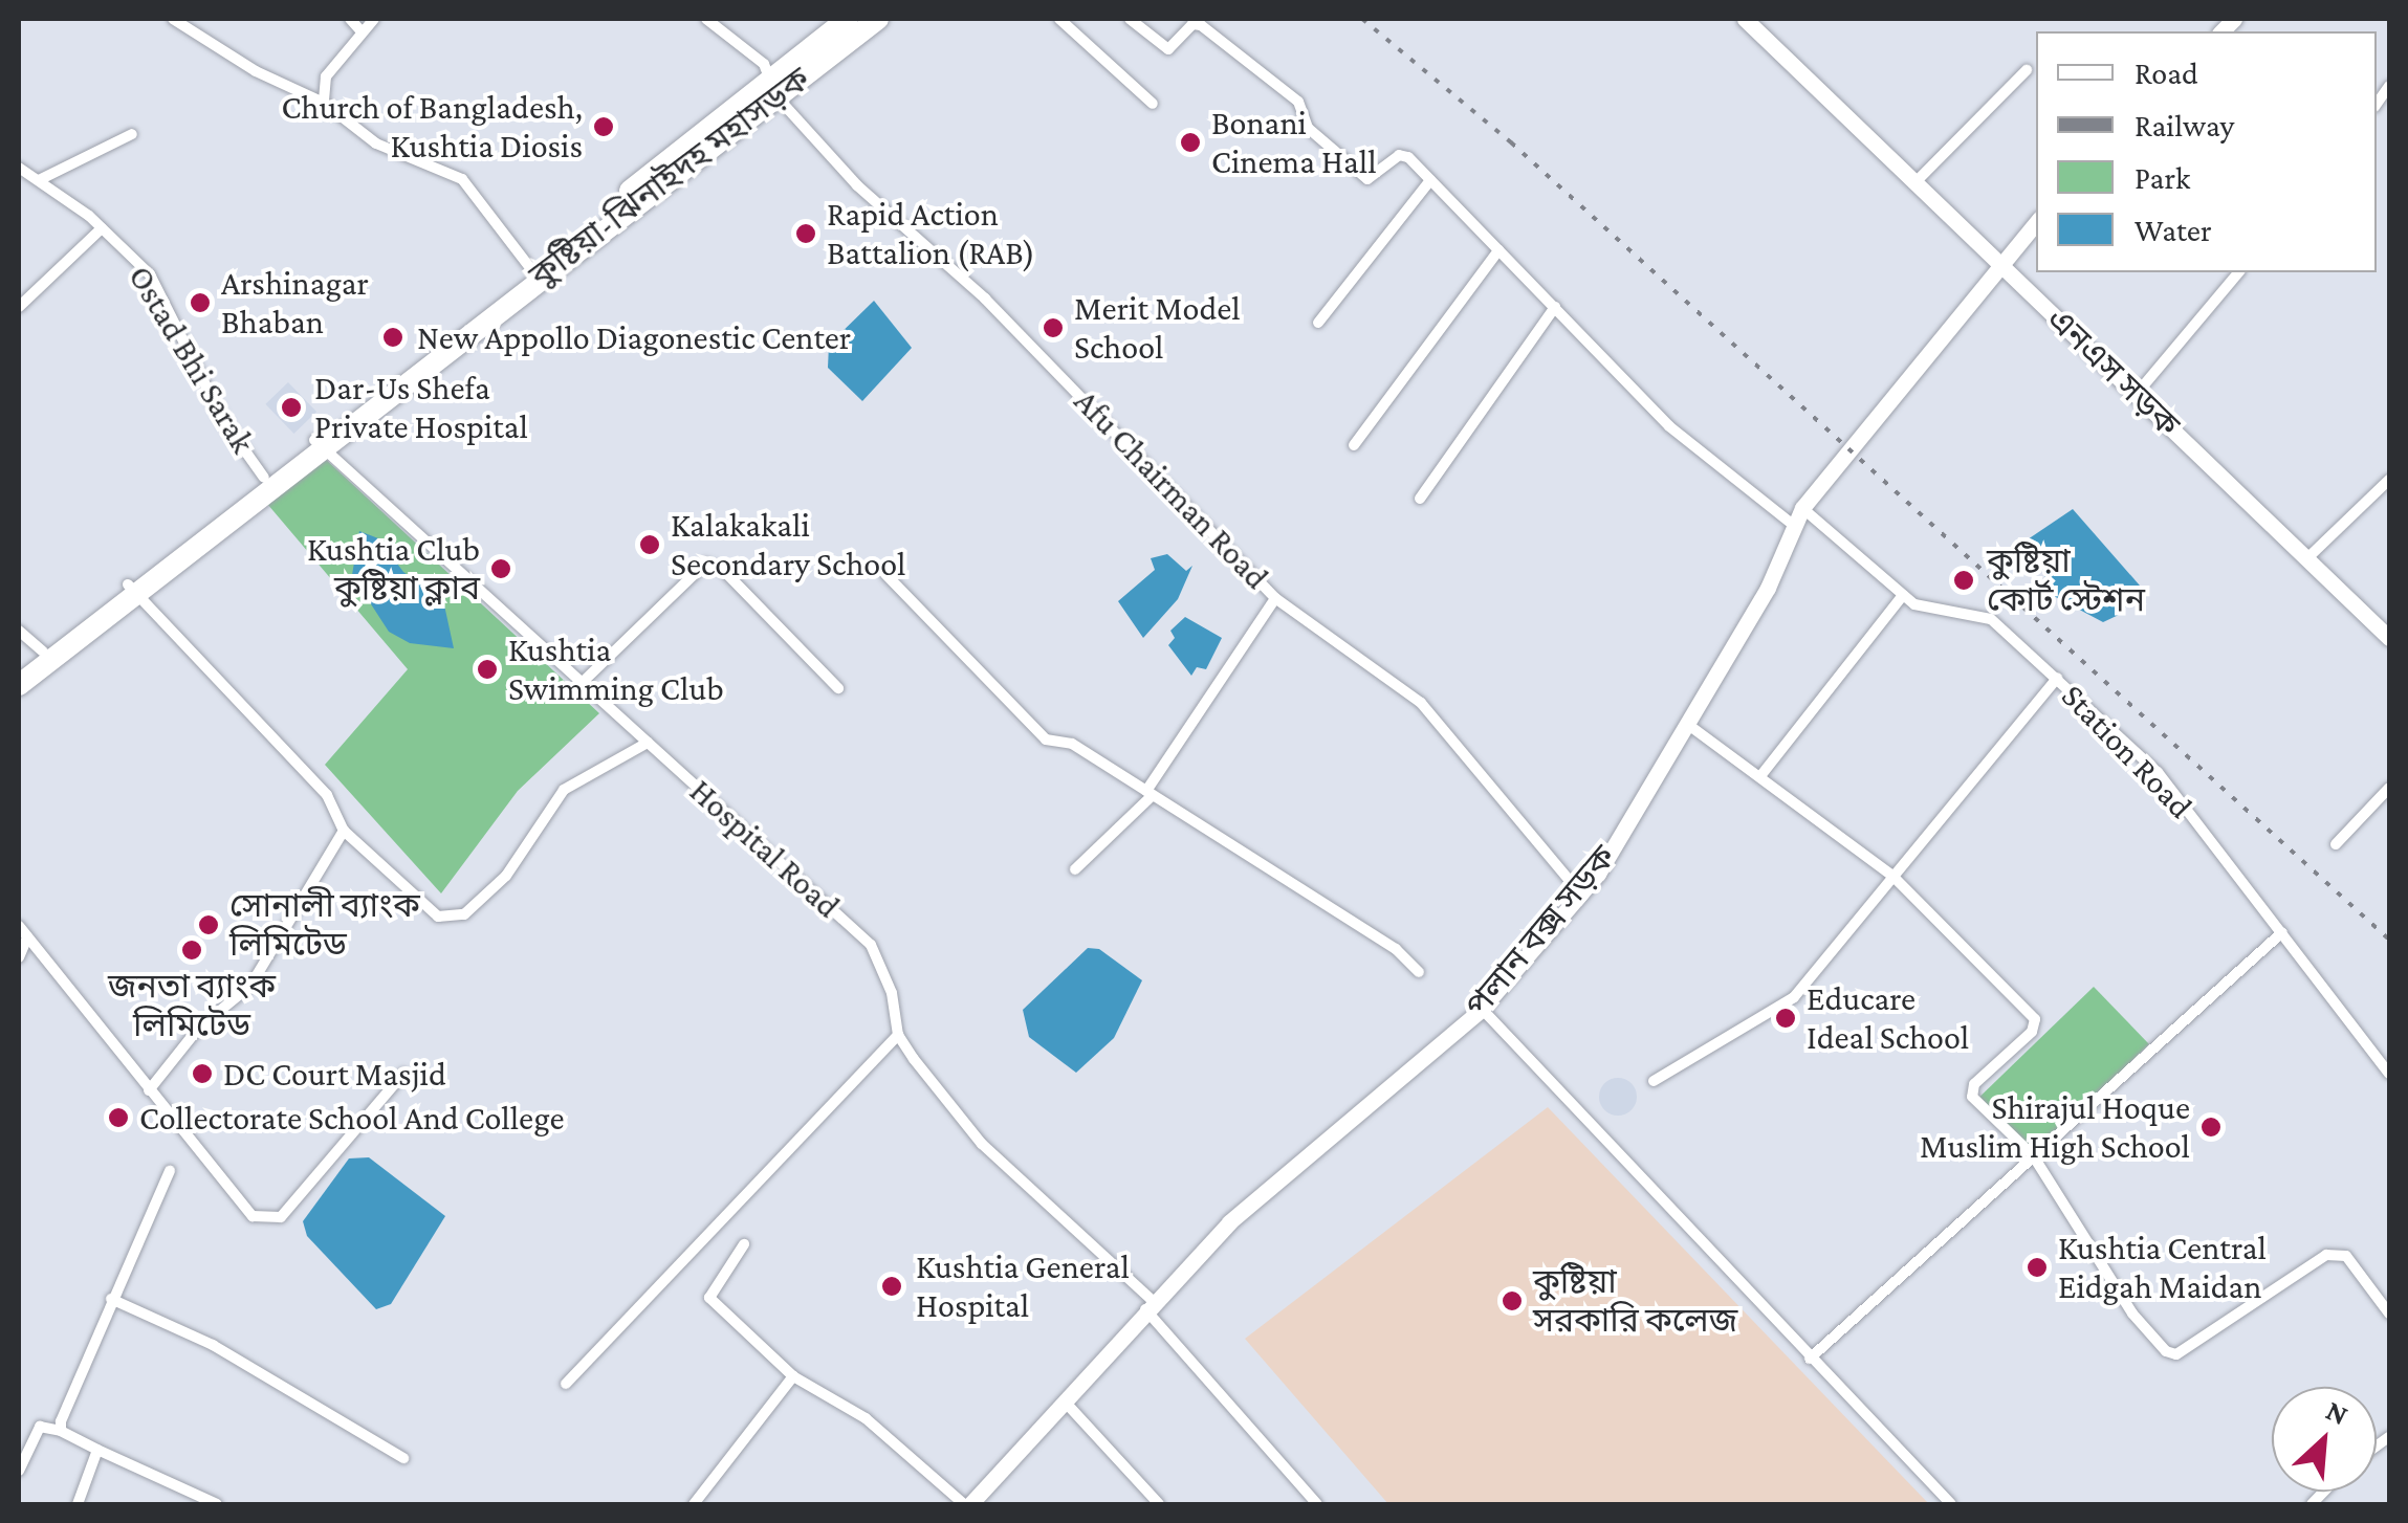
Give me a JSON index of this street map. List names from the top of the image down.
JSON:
{
  "streets": {
    "highway": ["কুষ্টিয়া-ঝিনাইদহ মহাসড়ক"],
    "main road": ["এনএস সড়ক", "পলান বক্স সড়ক"],
    "street": [
      "Ostad Bhi Sarak",
      "Afu Chairman Road",
      "Station Road",
      "Hospital Road"
    ]
  },
  "crossings": [
    ["কুষ্টিয়া-ঝিনাইদহ মহাসড়ক", "Ostad Bhi Sarak"],
    ["কুষ্টিয়া-ঝিনাইদহ মহাসড়ক", "Afu Chairman Road"],
    ["কুষ্টিয়া-ঝিনাইদহ মহাসড়ক", "Hospital Road"],
    ["এনএস সড়ক", "পলান বক্স সড়ক"],
    ["Afu Chairman Road", "পলান বক্স সড়ক"],
    ["Station Road", "পলান বক্স সড়ক"],
    ["Hospital Road", "পলান বক্স সড়ক"]
  ],
  "places": [
    "Church of Bangladesh, Kushtia Diosis",
    "Bonani Cinema Hall",
    "Rapid Action Battalion (RAB)",
    "Arshinagar Bhaban",
    "Merit Model School",
    "New Appollo Diagonestic Center",
    "Dar-Us Shefa Private Hospital",
    "Kalakakali Secondary School",
    "Kushtia Club কুষ্টিয়া ক্লাব",
    "কুষ্টিয়া কোর্ট স্টেশন",
    "Kushtia Swimming Club",
    "সোনালী ব্যাংক লিমিটেড",
    "জনতা ব্যাংক লিমিটেড",
    "Educare Ideal School",
    "DC Court Masjid",
    "Collectorate School And College",
    "Shirajul Hoque Muslim High School",
    "Kushtia Central Eidgah Maidan",
    "Kushtia General Hospital",
    "কুষ্টিয়া সরকারি কলেজ"
  ],
  "legend": [
    "Road",
    "Railway",
    "Park",
    "Water"
  ],
  "north": "top right"
}
